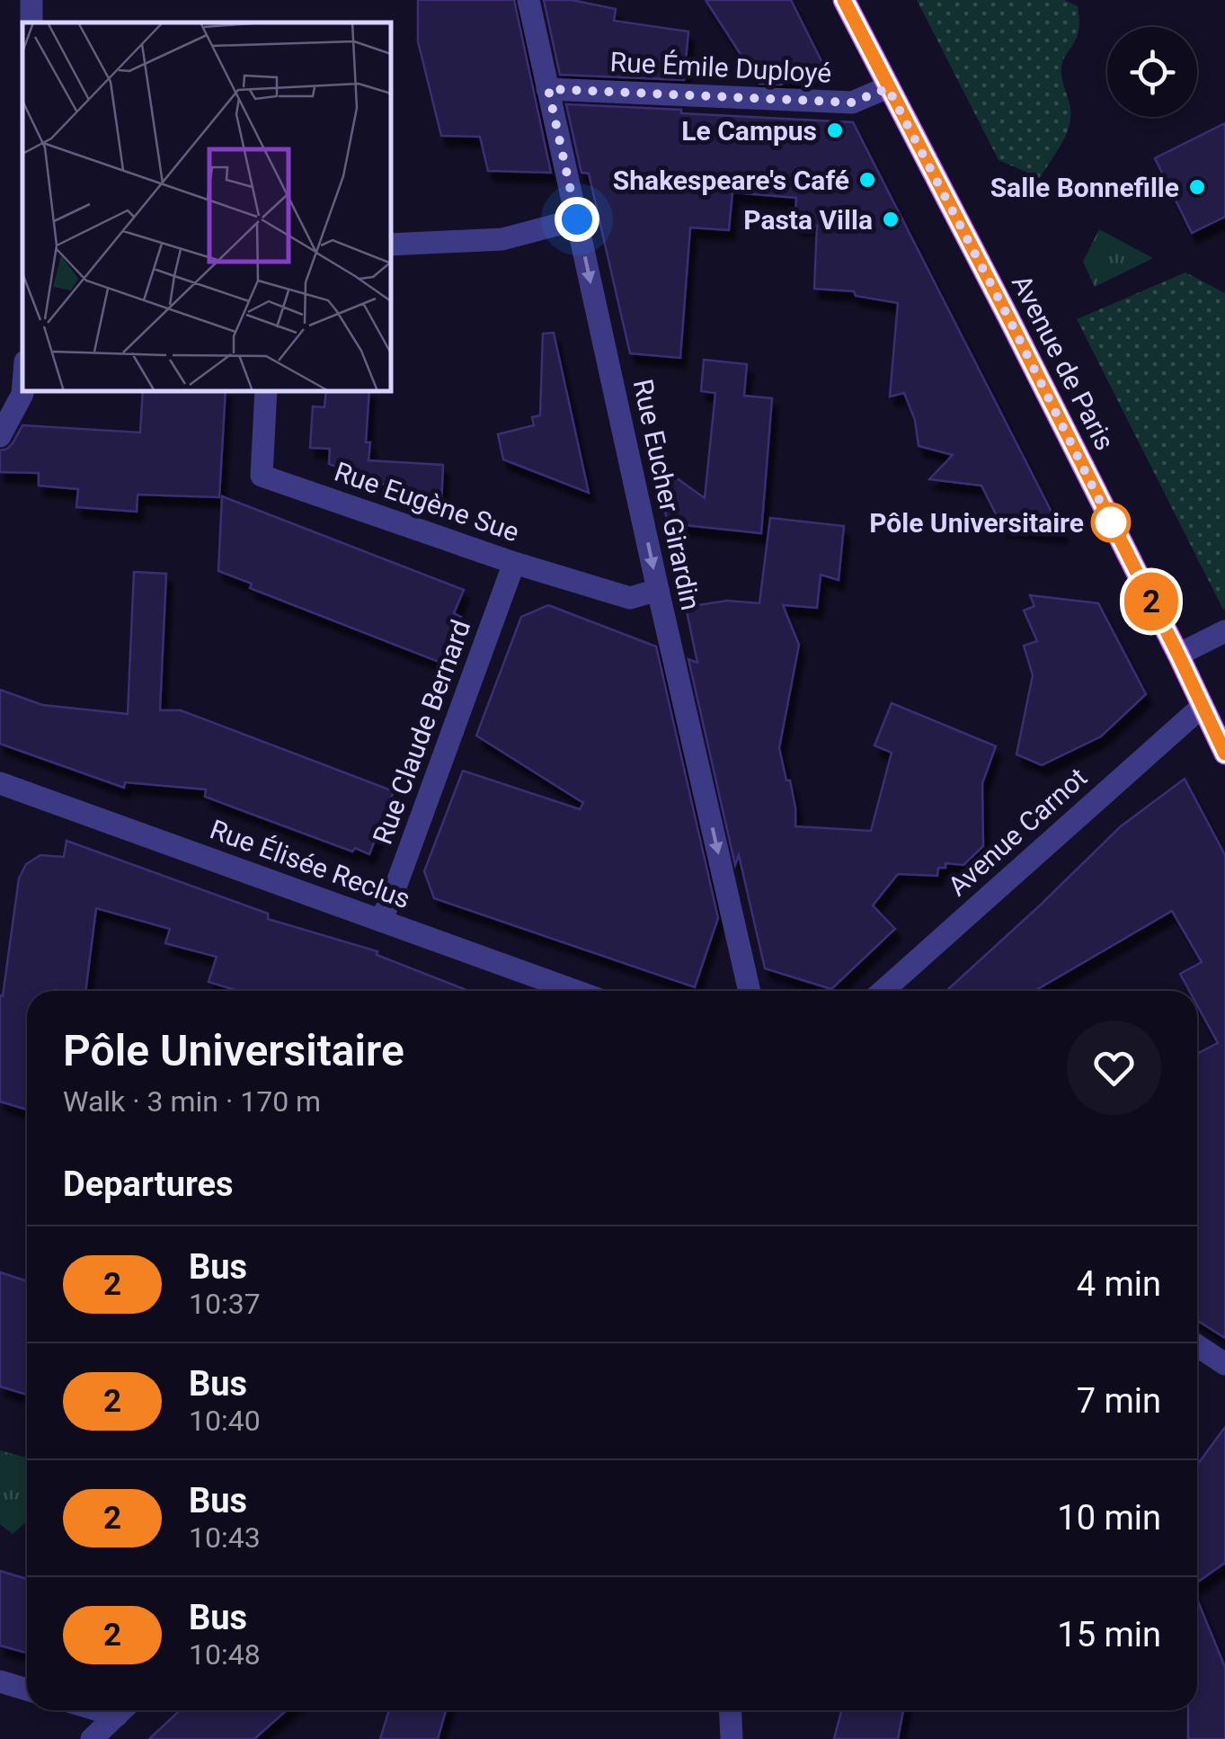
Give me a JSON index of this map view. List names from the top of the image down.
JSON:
{
  "streets": {
    "main road": ["Avenue de Paris"],
    "street": [
      "Rue Émile Duployé",
      "Rue Eucher Girardin",
      "Rue Eugène Sue",
      "Rue Claude Bernard",
      "Avenue Carnot",
      "Rue Élisée Reclus"
    ]
  },
  "crossings": [
    ["Rue Émile Duployé", "Avenue de Paris"],
    ["Rue Émile Duployé", "Rue Eucher Girardin"],
    ["Avenue de Paris", "Avenue Carnot"],
    ["Rue Eucher Girardin", "Rue Eugène Sue"],
    ["Rue Eugène Sue", "Rue Claude Bernard"],
    ["Rue Claude Bernard", "Rue Élisée Reclus"]
  ],
  "one_way": ["Rue Eucher Girardin"],
  "places": [
    "Le Campus",
    "Shakespeare's Café",
    "Salle Bonnefille",
    "Pasta Villa",
    "Pôle Universitaire"
  ],
  "lines": ["bus line 2"],
  "page": {
    "on_map": "2",
    "heading": [
      ["Pôle Universitaire", "Walk · 3 min · 170 m"],
      "Departures"
    ],
    "list": [
      {
        "mark": "2",
        "name": "Bus",
        "note": "10:37",
        "value": "4 min"
      },
      {
        "mark": "2",
        "name": "Bus",
        "note": "10:40",
        "value": "7 min"
      },
      {
        "mark": "2",
        "name": "Bus",
        "note": "10:43",
        "value": "10 min"
      },
      {
        "mark": "2",
        "name": "Bus",
        "note": "10:48",
        "value": "15 min"
      }
    ]
  }
}
